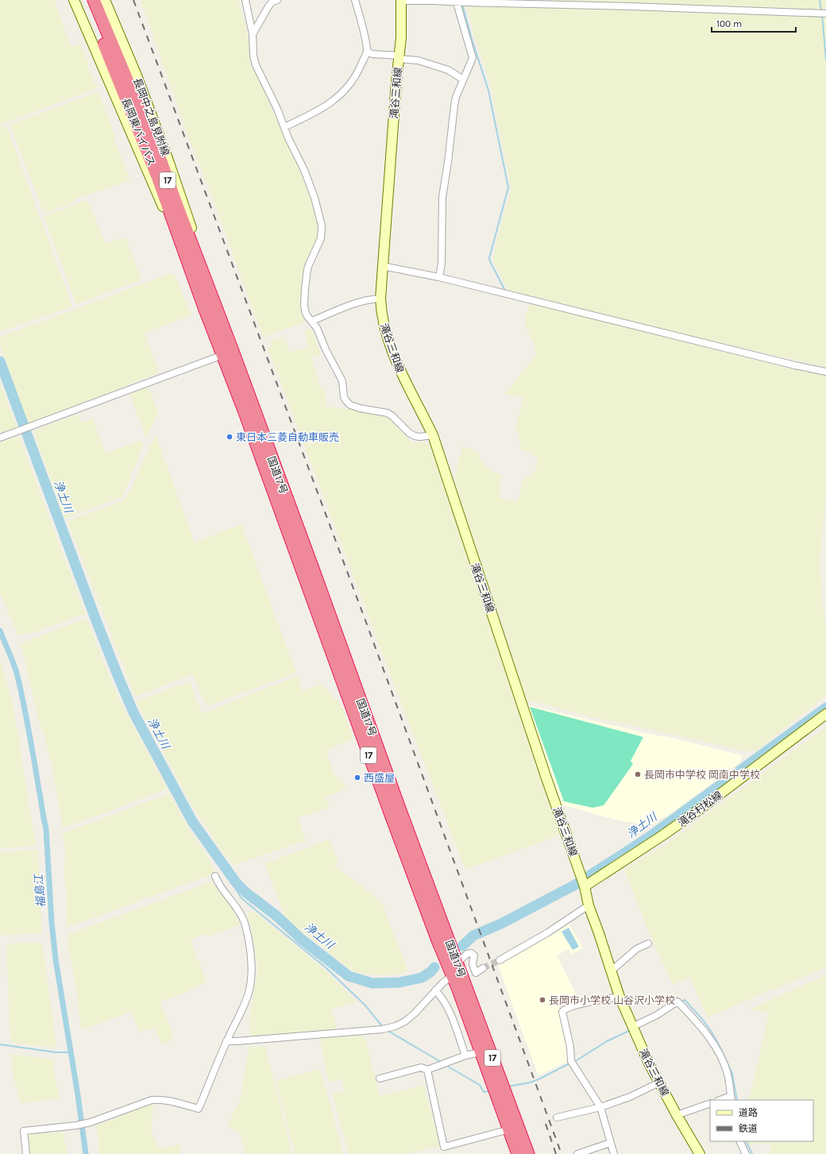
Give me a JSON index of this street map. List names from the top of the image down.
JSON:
{
  "streets": {
    "highway": ["長岡東バイパス", "17", "国道17号"],
    "main road": ["滝谷三和線", "長岡中之島見附線", "滝谷村松線"]
  },
  "crossings": [
    ["滝谷三和線", "滝谷村松線"],
    ["長岡中之島見附線", "長岡東バイパス"],
    ["長岡東バイパス", "国道17号"]
  ],
  "water": ["浄土川", "福島江"],
  "places": [
    "東日本三菱自動車販売",
    "長岡市中学校 岡南中学校",
    "西盛屋",
    "長岡市小学校 山谷沢小学校"
  ],
  "legend": ["道路", "鉄道"],
  "scale_bar": "100 m"
}
